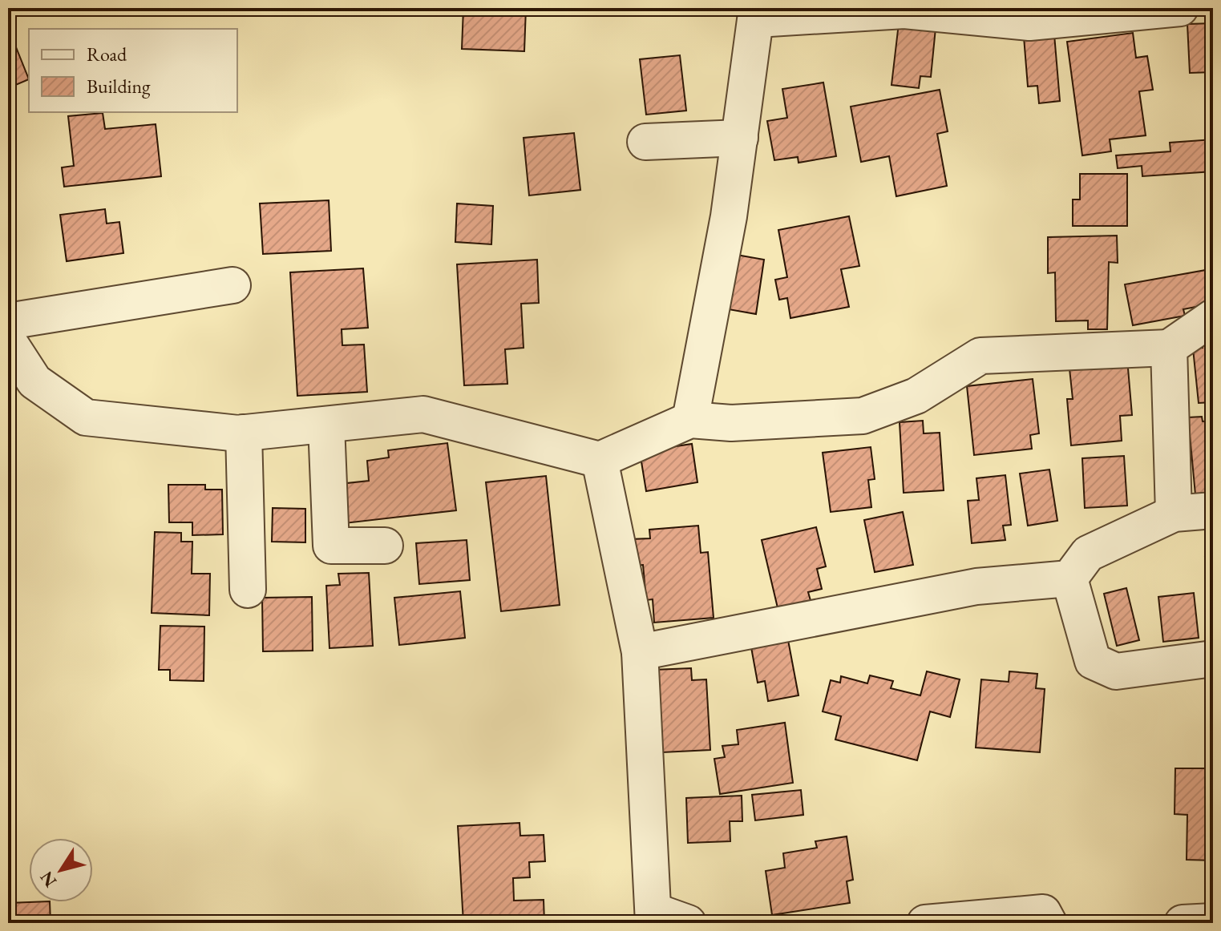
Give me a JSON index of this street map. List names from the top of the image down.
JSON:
{
  "legend": ["Road", "Building"],
  "north": "bottom left"
}
